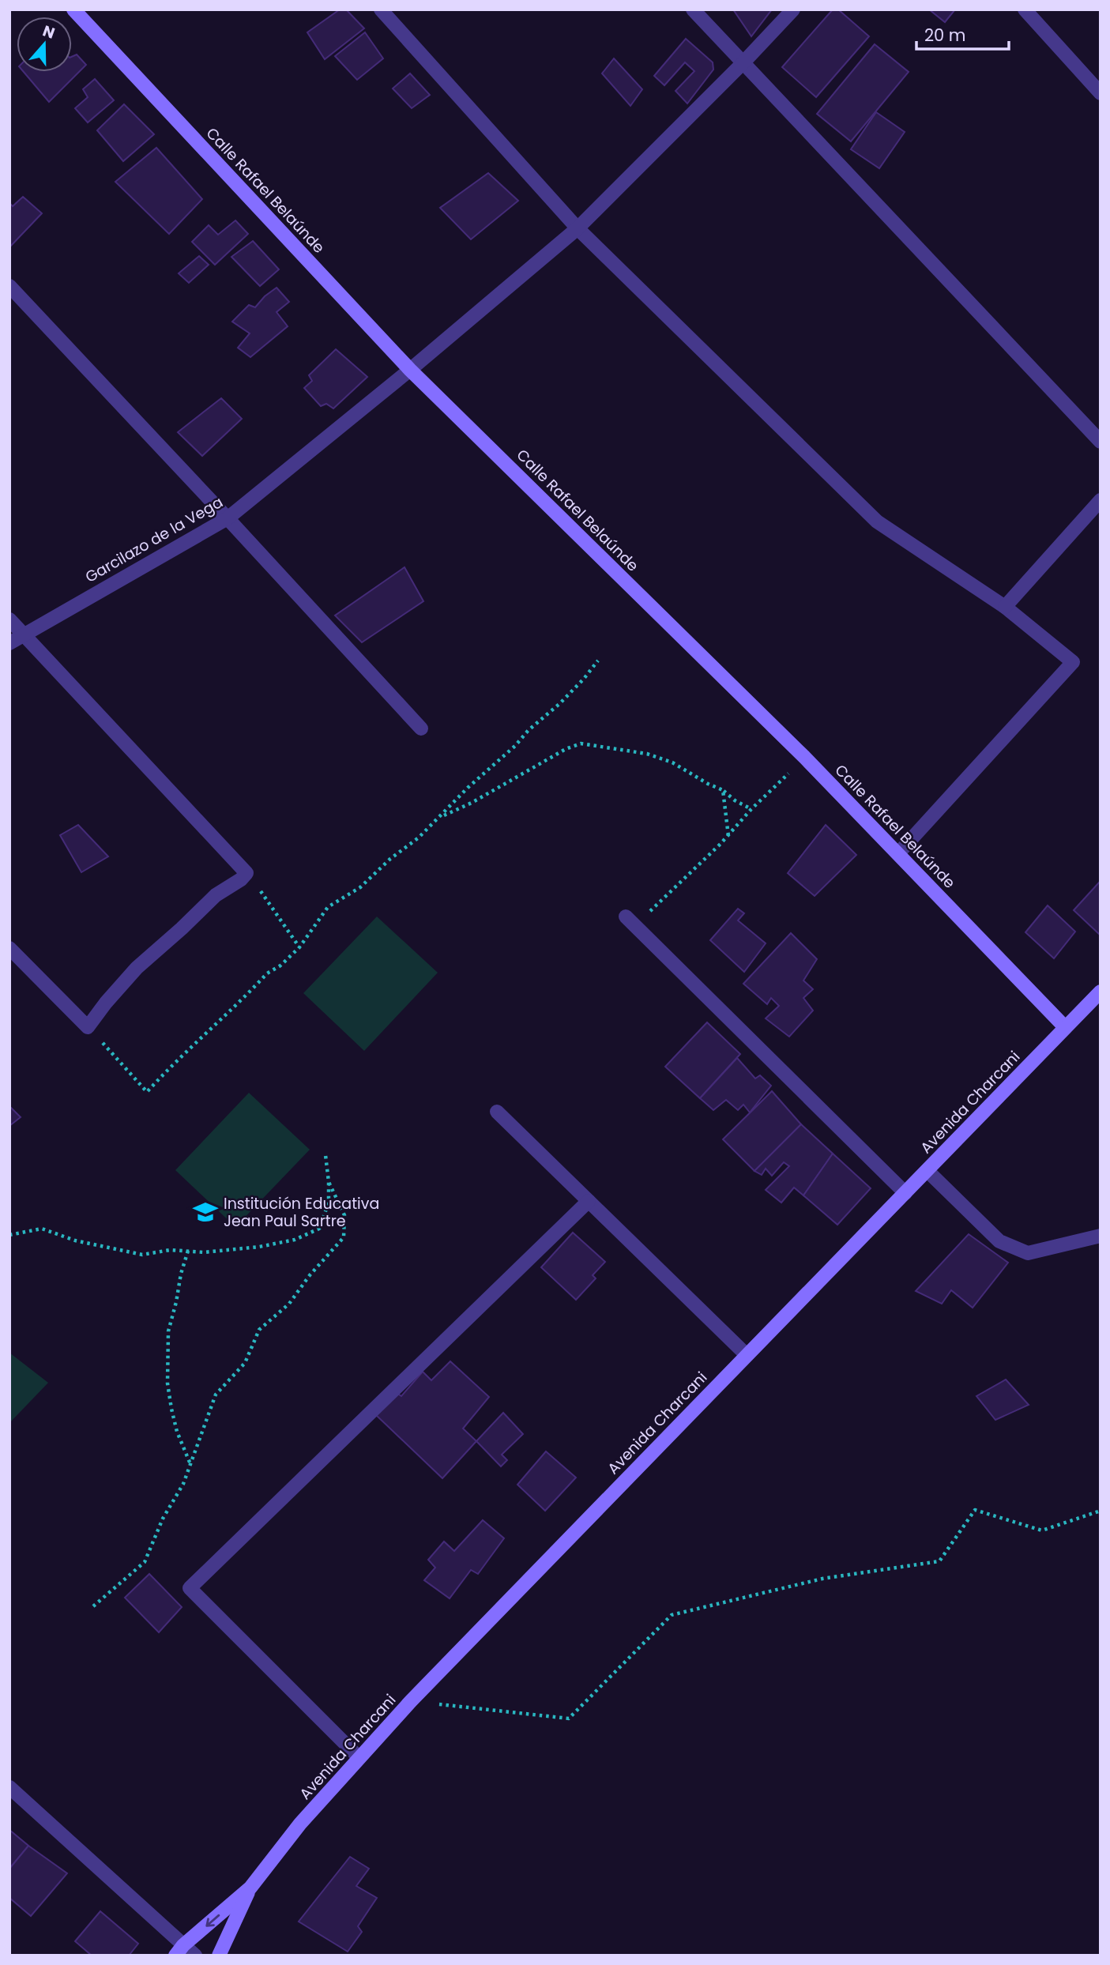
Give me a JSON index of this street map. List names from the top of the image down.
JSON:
{
  "streets": {
    "main road": ["Calle Rafael Belaúnde", "Avenida Charcani"],
    "street": ["Garcilazo de la Vega"]
  },
  "crossings": [
    ["Calle Rafael Belaúnde", "Garcilazo de la Vega"],
    ["Calle Rafael Belaúnde", "Avenida Charcani"]
  ],
  "places": {
    "school or university": ["Institución Educativa Jean Paul Sartre"]
  },
  "scale_bar": "20 m",
  "north": "top"
}
